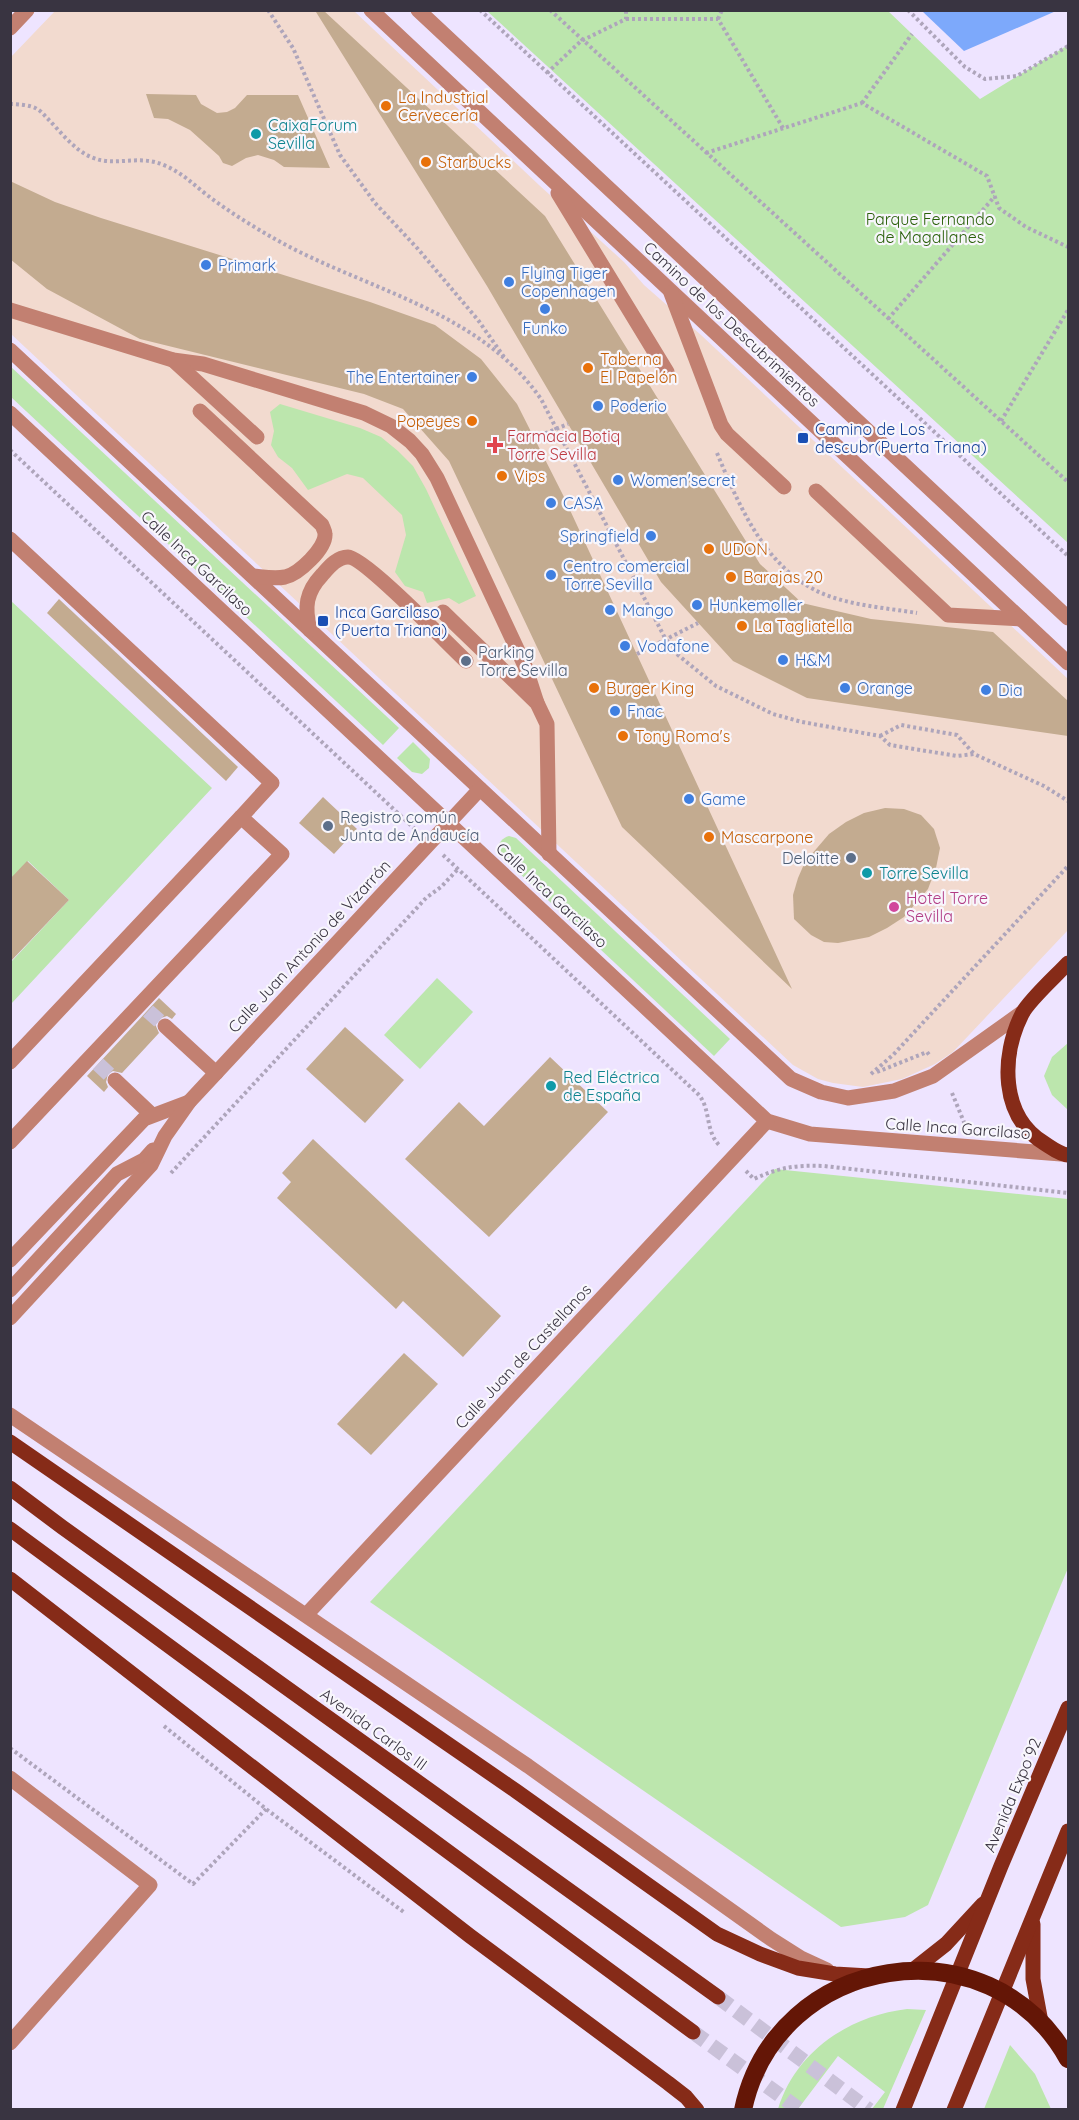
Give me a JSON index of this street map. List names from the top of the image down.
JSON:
{
  "streets": {
    "main road": ["Avenida Carlos III", "Avenida Expo´92"],
    "street": [
      "Camino de los Descubrimientos",
      "Calle Inca Garcilaso",
      "Calle Juan Antonio de Vizarrón",
      "Calle Juan de Castellanos"
    ]
  },
  "crossings": [
    ["Calle Inca Garcilaso", "Calle Juan Antonio de Vizarrón"],
    ["Calle Inca Garcilaso", "Calle Juan de Castellanos"]
  ],
  "parks": ["Parque Fernando de Magallanes"],
  "places": {
    "other": [
      "La Industrial Cervecería",
      "CaixaForum Sevilla",
      "Starbucks",
      "Primark",
      "Flying Tiger Copenhagen",
      "Funko",
      "Taberna El Papelón",
      "The Entertainer",
      "Poderio",
      "Popeyes",
      "Vips",
      "Women'secret",
      "CASA",
      "Springfield",
      "UDON",
      "Centro comercial Torre Sevilla",
      "Barajas 20",
      "Hunkemoller",
      "Mango",
      "La Tagliatella",
      "Vodafone",
      "H&M",
      "Parking Torre Sevilla",
      "Burger King",
      "Orange",
      "Dia",
      "Fnac",
      "Tony Roma's",
      "Game",
      "Registro común Junta de Andaucía",
      "Mascarpone",
      "Deloitte",
      "Torre Sevilla",
      "Hotel Torre Sevilla",
      "Red Eléctrica de España"
    ],
    "transit": ["Camino de Los descubr(Puerta Triana)", "Inca Garcilaso (Puerta Triana)"],
    "health": ["Farmacia Botiq Torre Sevilla"]
  }
}
